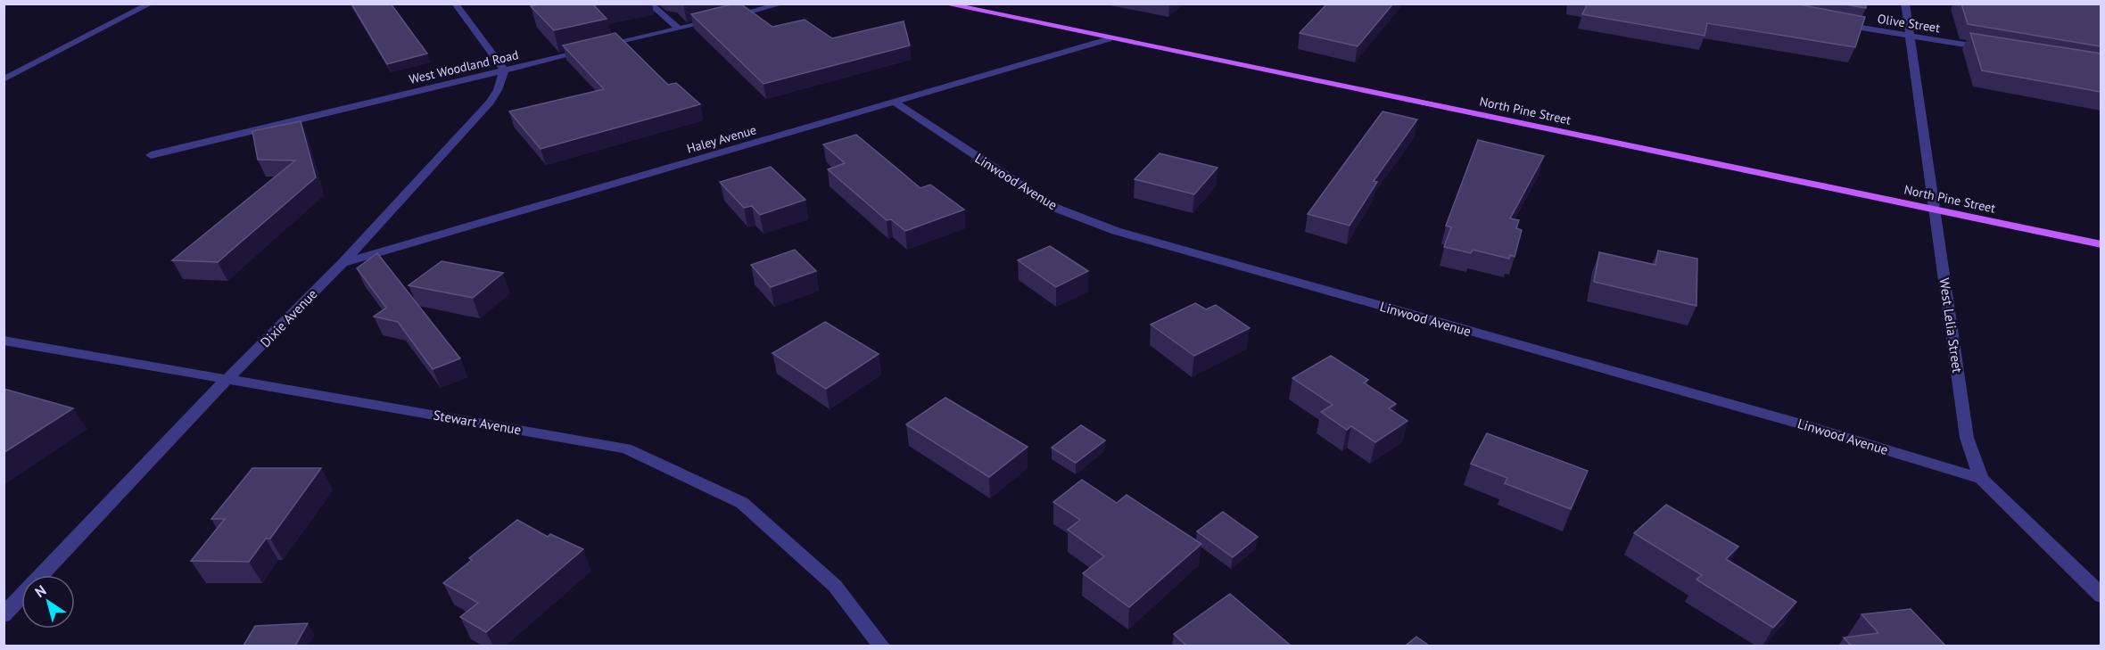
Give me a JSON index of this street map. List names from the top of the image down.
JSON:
{
  "streets": {
    "main road": ["North Pine Street"],
    "street": [
      "Olive Street",
      "West Woodland Road",
      "Haley Avenue",
      "Linwood Avenue",
      "Dixie Avenue",
      "West Lelia Street",
      "Stewart Avenue"
    ]
  },
  "crossings": [
    ["Olive Street", "West Lelia Street"],
    ["West Woodland Road", "Dixie Avenue"],
    ["North Pine Street", "Haley Avenue"],
    ["North Pine Street", "West Lelia Street"],
    ["Haley Avenue", "Linwood Avenue"],
    ["Haley Avenue", "Dixie Avenue"],
    ["Linwood Avenue", "West Lelia Street"],
    ["Dixie Avenue", "Stewart Avenue"]
  ],
  "north": "top left"
}
